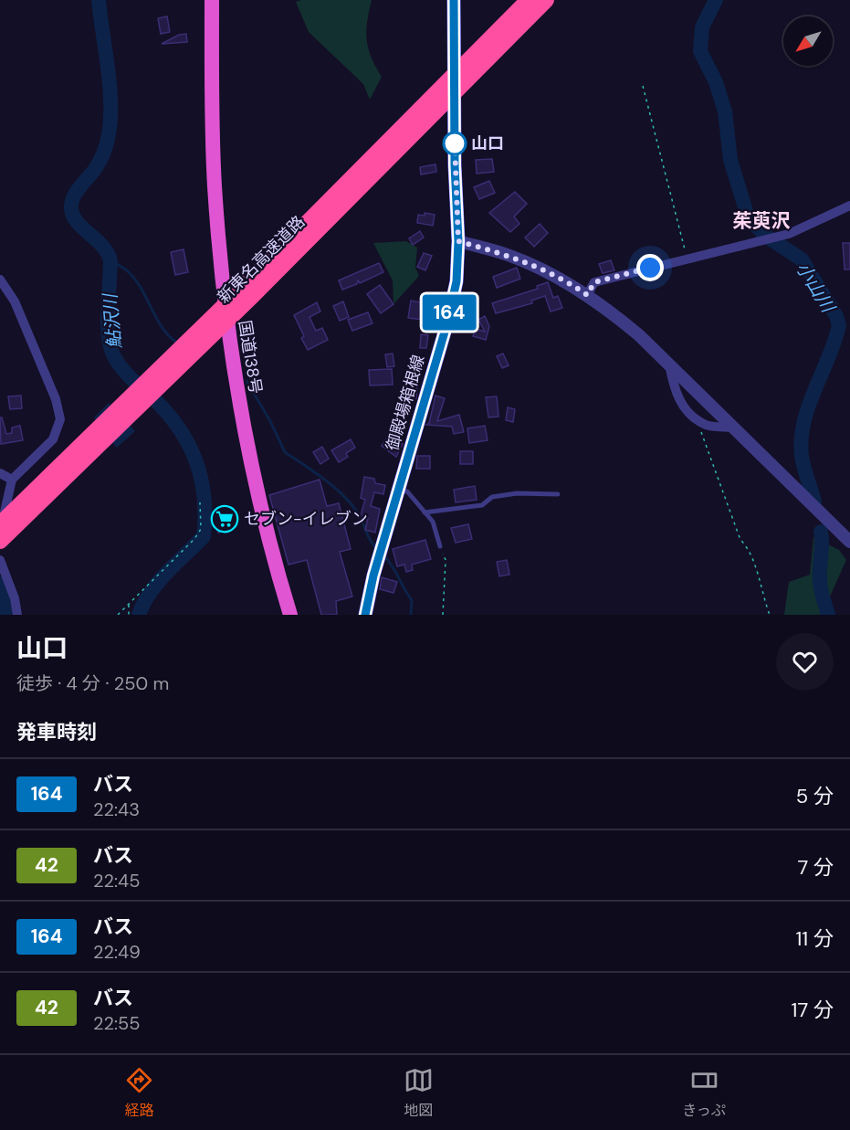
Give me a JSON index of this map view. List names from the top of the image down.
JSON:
{
  "streets": {
    "highway": ["新東名高速道路", "国道138号"],
    "main road": ["御殿場箱根線"]
  },
  "districts": ["茱萸沢"],
  "water": ["小山川", "鮎沢川"],
  "places": {
    "other": ["山口"],
    "supermarket": ["セブン-イレブン"]
  },
  "lines": ["bus line 164"],
  "north": "bottom left",
  "page": {
    "on_map": "164",
    "heading": [
      ["山口", "徒歩 · 4 分 · 250 m"],
      "発車時刻"
    ],
    "list": [
      {
        "mark": "164",
        "name": "バス",
        "note": "22:43",
        "value": "5 分"
      },
      {
        "mark": "42",
        "name": "バス",
        "note": "22:45",
        "value": "7 分"
      },
      {
        "mark": "164",
        "name": "バス",
        "note": "22:49",
        "value": "11 分"
      },
      {
        "mark": "42",
        "name": "バス",
        "note": "22:55",
        "value": "17 分"
      }
    ],
    "tabs": ["経路", "地図", "きっぷ"]
  }
}
